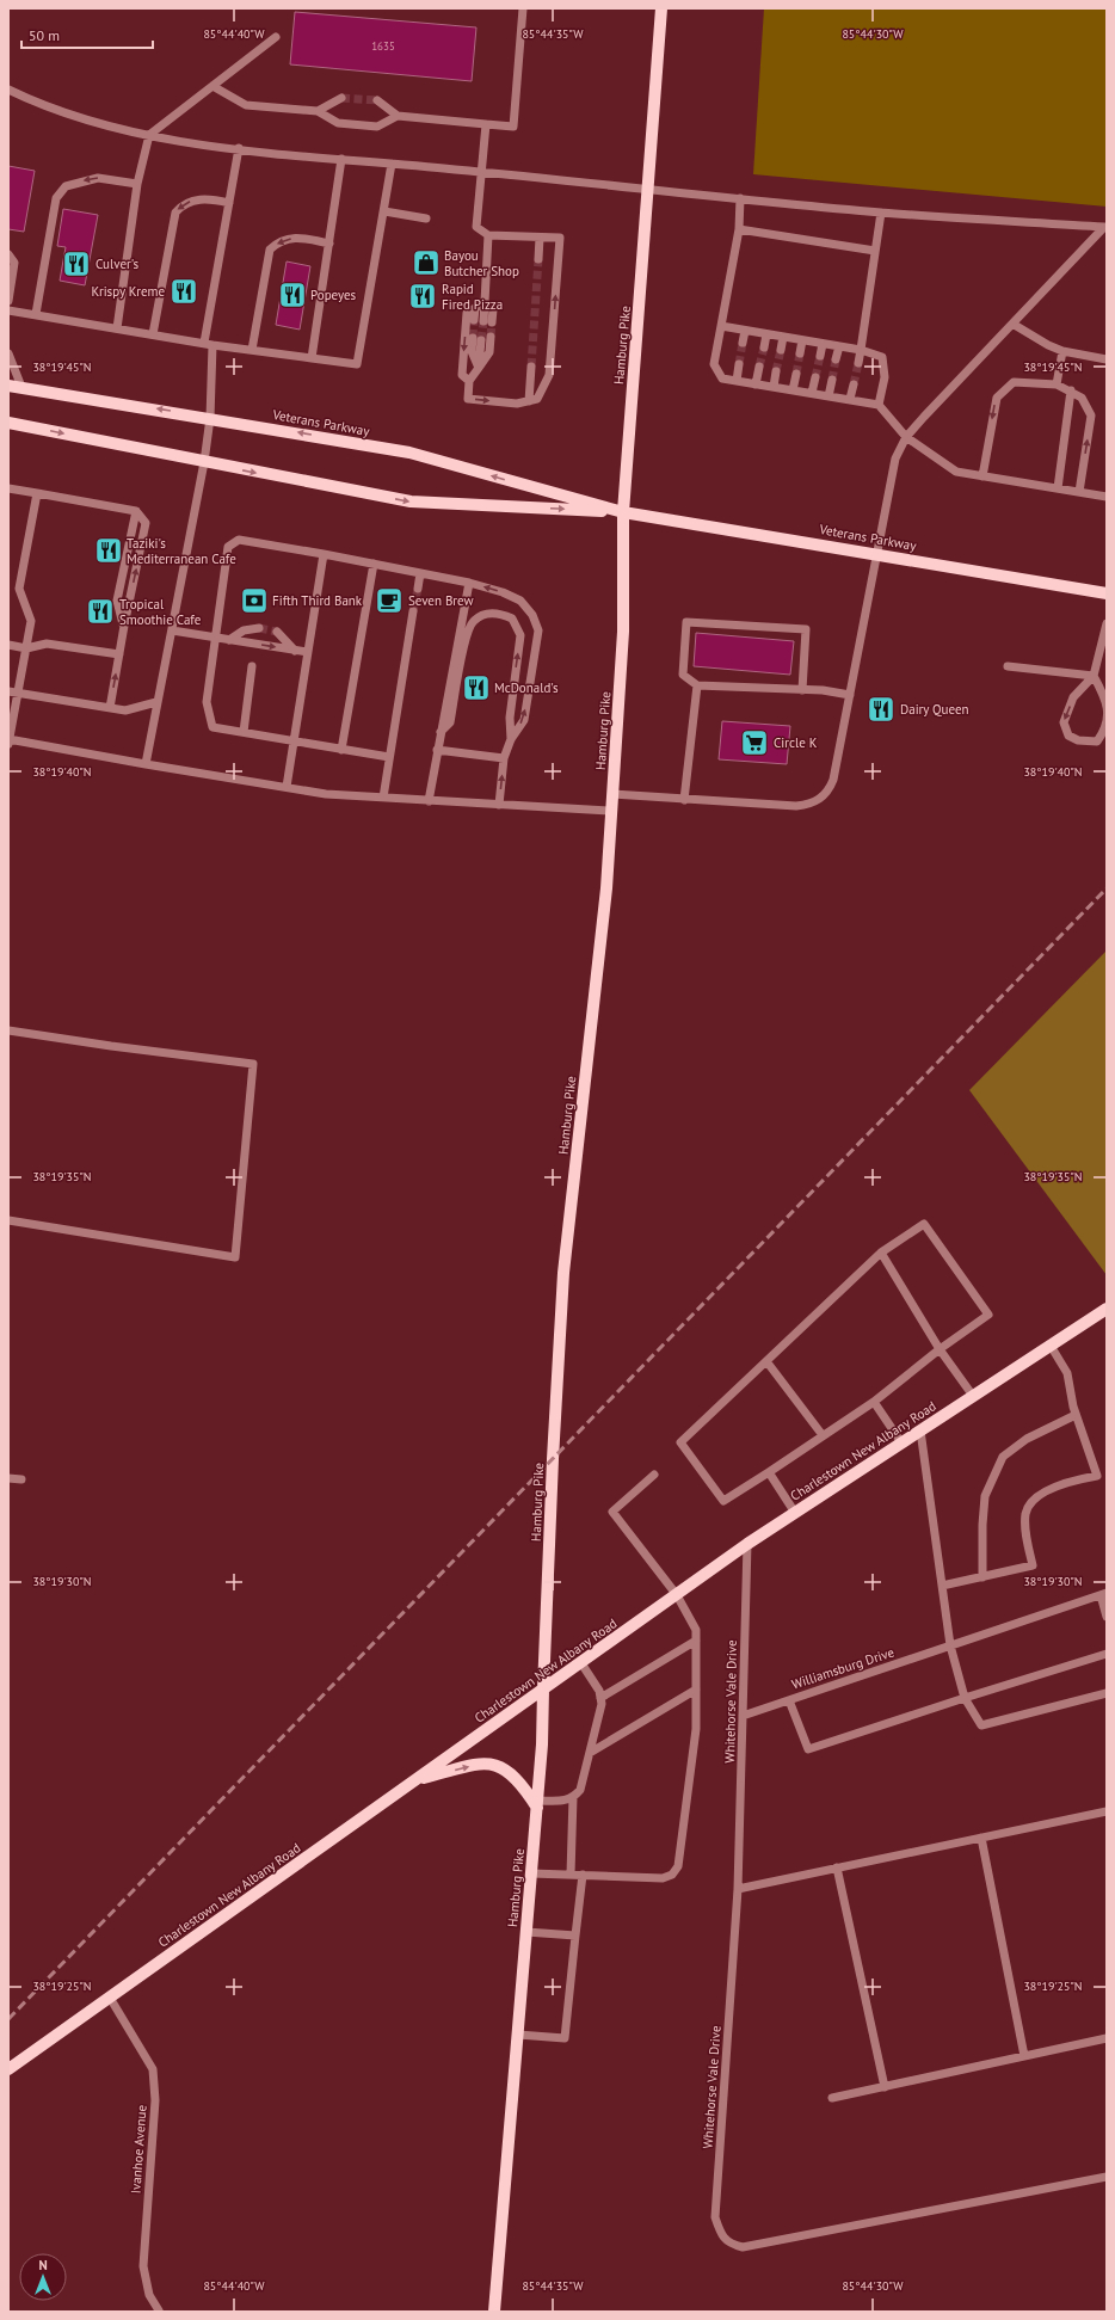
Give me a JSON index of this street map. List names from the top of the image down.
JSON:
{
  "streets": {
    "main road": ["Hamburg Pike", "Veterans Parkway", "Charlestown New Albany Road"],
    "street": ["Williamsburg Drive", "Whitehorse Vale Drive", "Ivanhoe Avenue"]
  },
  "crossings": [
    ["Hamburg Pike", "Veterans Parkway"],
    ["Hamburg Pike", "Charlestown New Albany Road"],
    ["Charlestown New Albany Road", "Whitehorse Vale Drive"],
    ["Charlestown New Albany Road", "Ivanhoe Avenue"],
    ["Williamsburg Drive", "Whitehorse Vale Drive"]
  ],
  "places": {
    "shop": ["Bayou Butcher Shop"],
    "restaurant": [
      "Culver's",
      "Krispy Kreme",
      "Popeyes",
      "Rapid Fired Pizza",
      "Taziki's Mediterranean Cafe",
      "Tropical Smoothie Cafe",
      "McDonald's",
      "Dairy Queen"
    ],
    "bank": ["Fifth Third Bank"],
    "cafe": ["Seven Brew"],
    "supermarket": ["Circle K"]
  },
  "house_numbers": ["1635"],
  "scale_bar": "50 m",
  "north": "top",
  "coordinates": [
    "85°44'40\"W",
    "85°44'35\"W",
    "85°44'30\"W",
    "38°19'45\"N",
    "38°19'40\"N",
    "38°19'35\"N",
    "38°19'30\"N",
    "38°19'25\"N"
  ]
}
